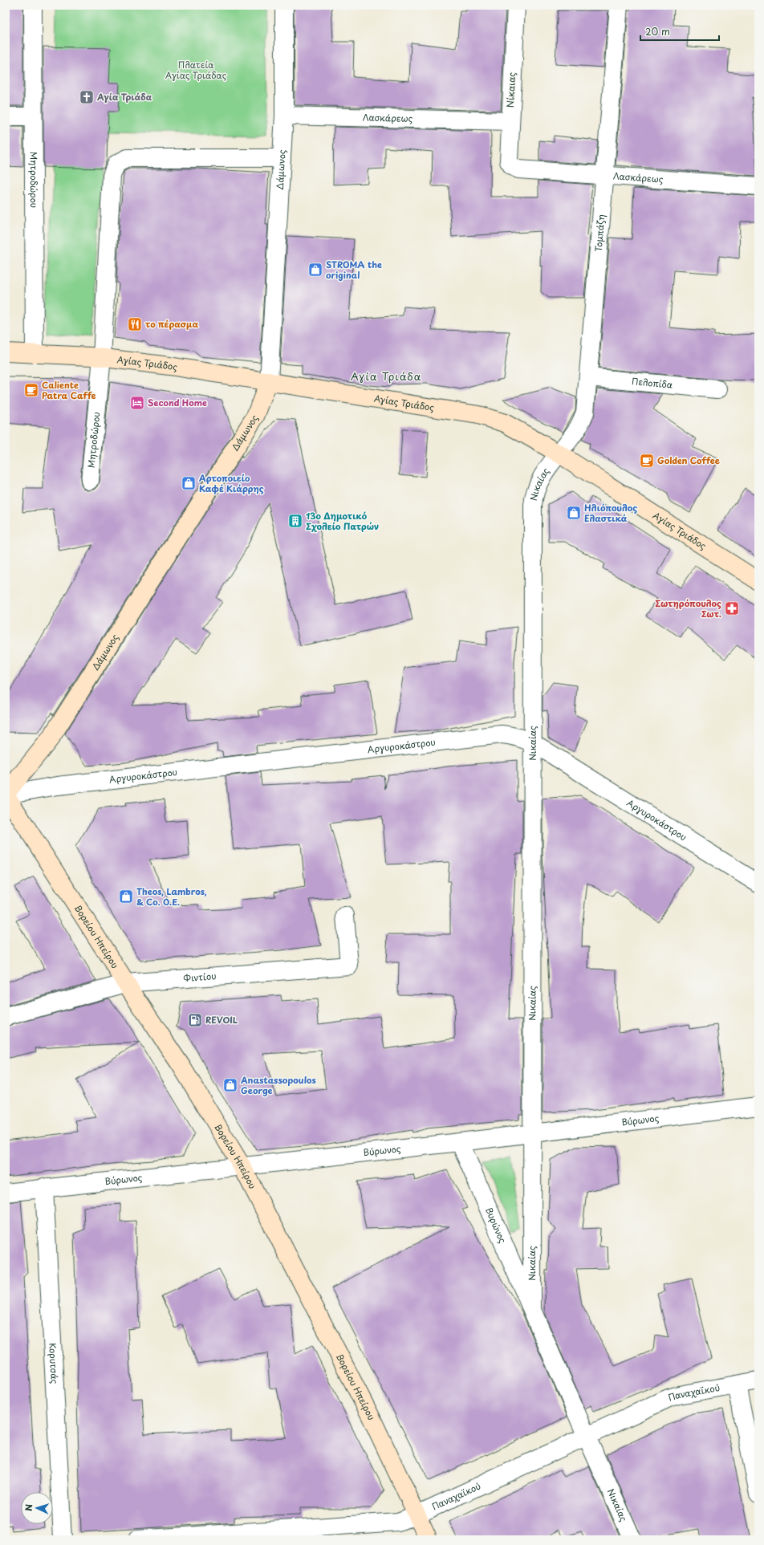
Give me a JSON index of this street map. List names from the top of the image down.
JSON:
{
  "streets": {
    "main road": ["Δάμωνος", "Αγίας Τριάδος", "Βορείου Ηπείρου"],
    "street": [
      "Νίκαιας",
      "Λασκάρεως",
      "Μητροδώρου",
      "Τομπάζη",
      "Πελοπίδα",
      "Νικαίας",
      "Αργυροκάστρου",
      "Φιντίου",
      "Βύρωνος",
      "Βυρώνος",
      "Κορυτσάς",
      "Παναχαϊκού"
    ]
  },
  "crossings": [
    ["Νίκαιας", "Λασκάρεως"],
    ["Λασκάρεως", "Δάμωνος"],
    ["Λασκάρεως", "Τομπάζη"],
    ["Δάμωνος", "Μητροδώρου"],
    ["Δάμωνος", "Αγίας Τριάδος"],
    ["Δάμωνος", "Αργυροκάστρου"],
    ["Δάμωνος", "Βορείου Ηπείρου"],
    ["Μητροδώρου", "Αγίας Τριάδος"],
    ["Τομπάζη", "Αγίας Τριάδος"],
    ["Τομπάζη", "Πελοπίδα"],
    ["Τομπάζη", "Νικαίας"],
    ["Αγίας Τριάδος", "Νικαίας"],
    ["Νικαίας", "Αργυροκάστρου"],
    ["Νικαίας", "Βύρωνος"],
    ["Νικαίας", "Βυρώνος"],
    ["Νικαίας", "Παναχαϊκού"],
    ["Αργυροκάστρου", "Βορείου Ηπείρου"],
    ["Βορείου Ηπείρου", "Φιντίου"],
    ["Βορείου Ηπείρου", "Βύρωνος"],
    ["Βορείου Ηπείρου", "Παναχαϊκού"],
    ["Βύρωνος", "Βυρώνος"],
    ["Βύρωνος", "Κορυτσάς"]
  ],
  "districts": ["Αγία Τριάδα"],
  "parks": ["Πλατεία Αγίας Τριάδας"],
  "places": {
    "church": ["Αγία Τριάδα"],
    "shop": [
      "STROMA the original",
      "Αρτοποιείο Καφέ Κιάρρης",
      "Ηλιόπουλος Ελαστικά",
      "Theos, Lambros, & Co. O.E.",
      "Anastassopoulos George"
    ],
    "restaurant": ["το πέρασμα"],
    "cafe": ["Caliente Patra Caffe", "Golden Coffee"],
    "hotel": ["Second Home"],
    "building": ["13ο Δημοτικό Σχολείο Πατρών"],
    "pharmacy": ["Σωτηρόπουλος Σωτ."],
    "fuel station": ["REVOIL"]
  },
  "scale_bar": "20 m",
  "north": "left"
}
